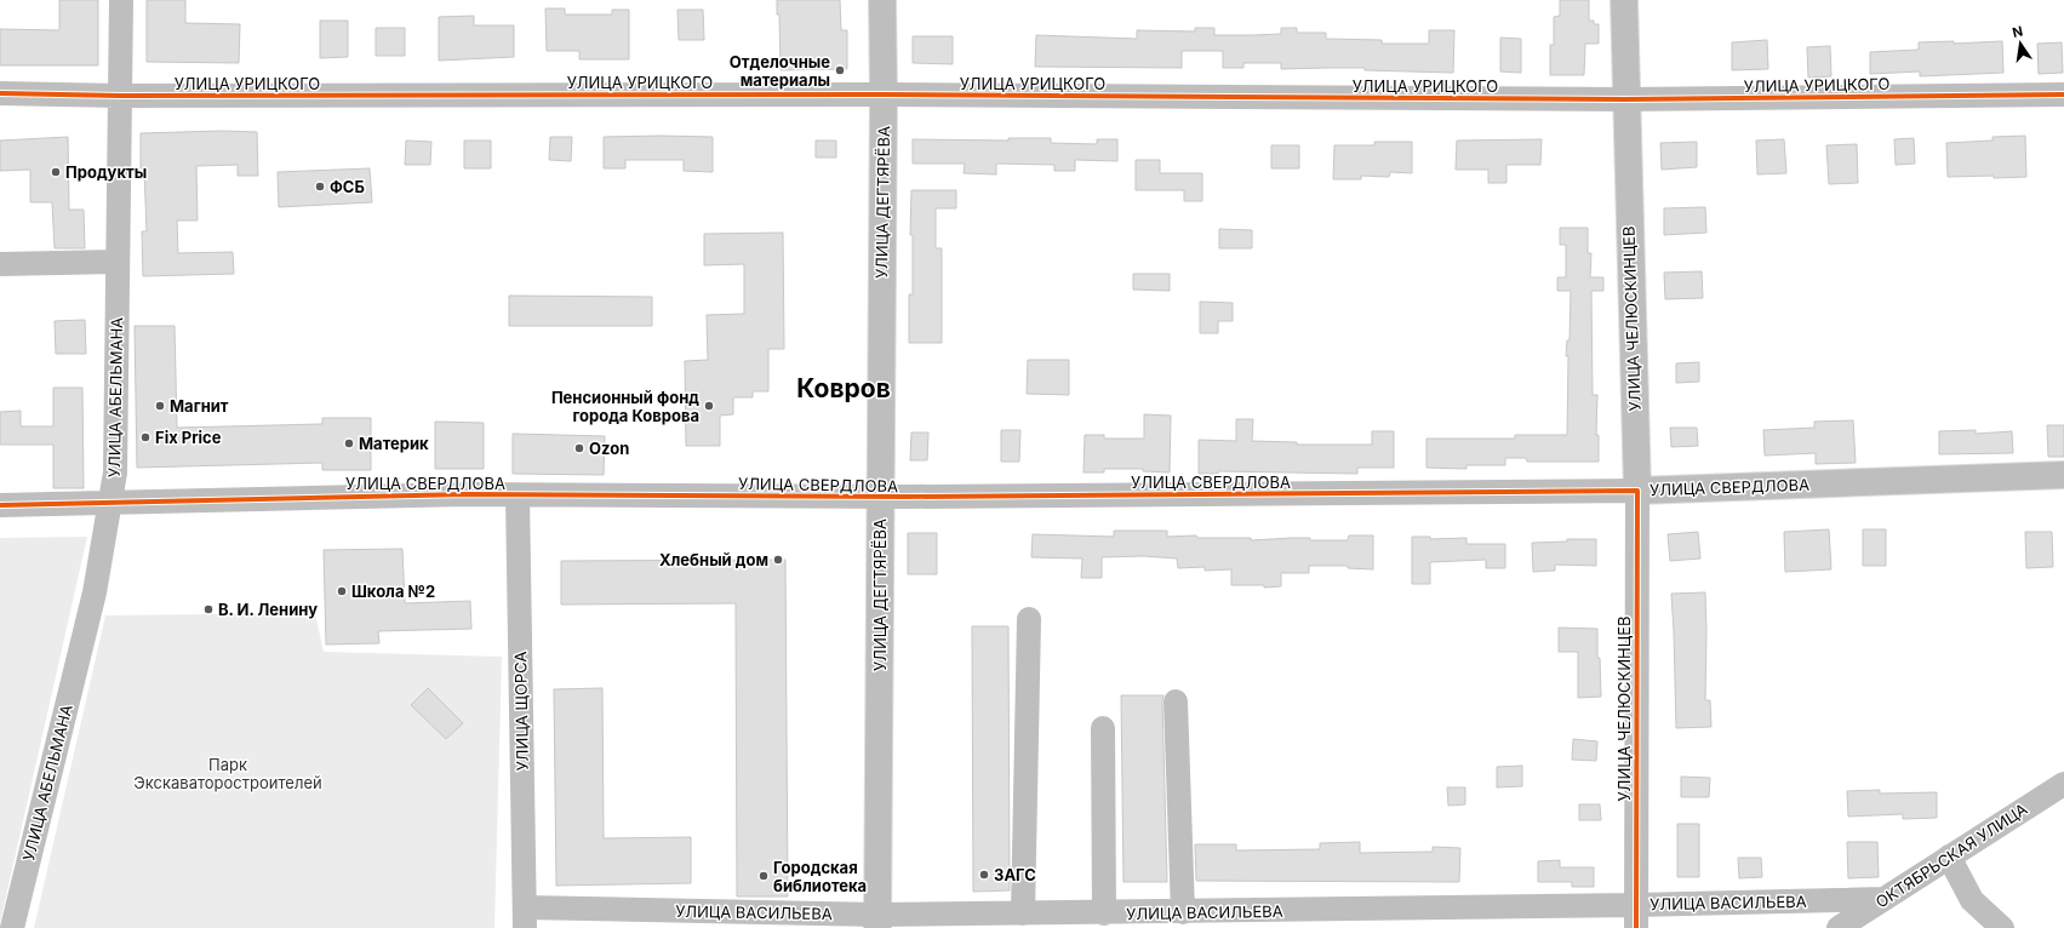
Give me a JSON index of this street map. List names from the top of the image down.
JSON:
{
  "streets": {
    "main road": ["УЛИЦА ДЕГТЯРЁВА", "УЛИЦА ЧЕЛЮСКИНЦЕВ", "УЛИЦА СВЕРДЛОВА"],
    "street": [
      "УЛИЦА УРИЦКОГО",
      "УЛИЦА АБЕЛЬМАНА",
      "УЛИЦА ЩОРСА",
      "ОКТЯБРЬСКАЯ УЛИЦА",
      "УЛИЦА ВАСИЛЬЕВА"
    ]
  },
  "crossings": [
    ["УЛИЦА УРИЦКОГО", "УЛИЦА ДЕГТЯРЁВА"],
    ["УЛИЦА УРИЦКОГО", "УЛИЦА ЧЕЛЮСКИНЦЕВ"],
    ["УЛИЦА УРИЦКОГО", "УЛИЦА АБЕЛЬМАНА"],
    ["УЛИЦА ДЕГТЯРЁВА", "УЛИЦА СВЕРДЛОВА"],
    ["УЛИЦА ДЕГТЯРЁВА", "УЛИЦА ВАСИЛЬЕВА"],
    ["УЛИЦА ЧЕЛЮСКИНЦЕВ", "УЛИЦА СВЕРДЛОВА"],
    ["УЛИЦА ЧЕЛЮСКИНЦЕВ", "УЛИЦА ВАСИЛЬЕВА"],
    ["УЛИЦА АБЕЛЬМАНА", "УЛИЦА СВЕРДЛОВА"],
    ["УЛИЦА СВЕРДЛОВА", "УЛИЦА ЩОРСА"],
    ["УЛИЦА ЩОРСА", "УЛИЦА ВАСИЛЬЕВА"],
    ["ОКТЯБРЬСКАЯ УЛИЦА", "УЛИЦА ВАСИЛЬЕВА"]
  ],
  "districts": ["Ковров"],
  "parks": ["Парк Экскаваторостроителей"],
  "places": [
    "Отделочные материалы",
    "Продукты",
    "ФСБ",
    "Магнит",
    "Пенсионный фонд города Коврова",
    "Fix Price",
    "Материк",
    "Ozon",
    "Хлебный дом",
    "Школа №2",
    "В. И. Ленину",
    "ЗАГС",
    "Городская библиотека"
  ],
  "north": "top"
}
